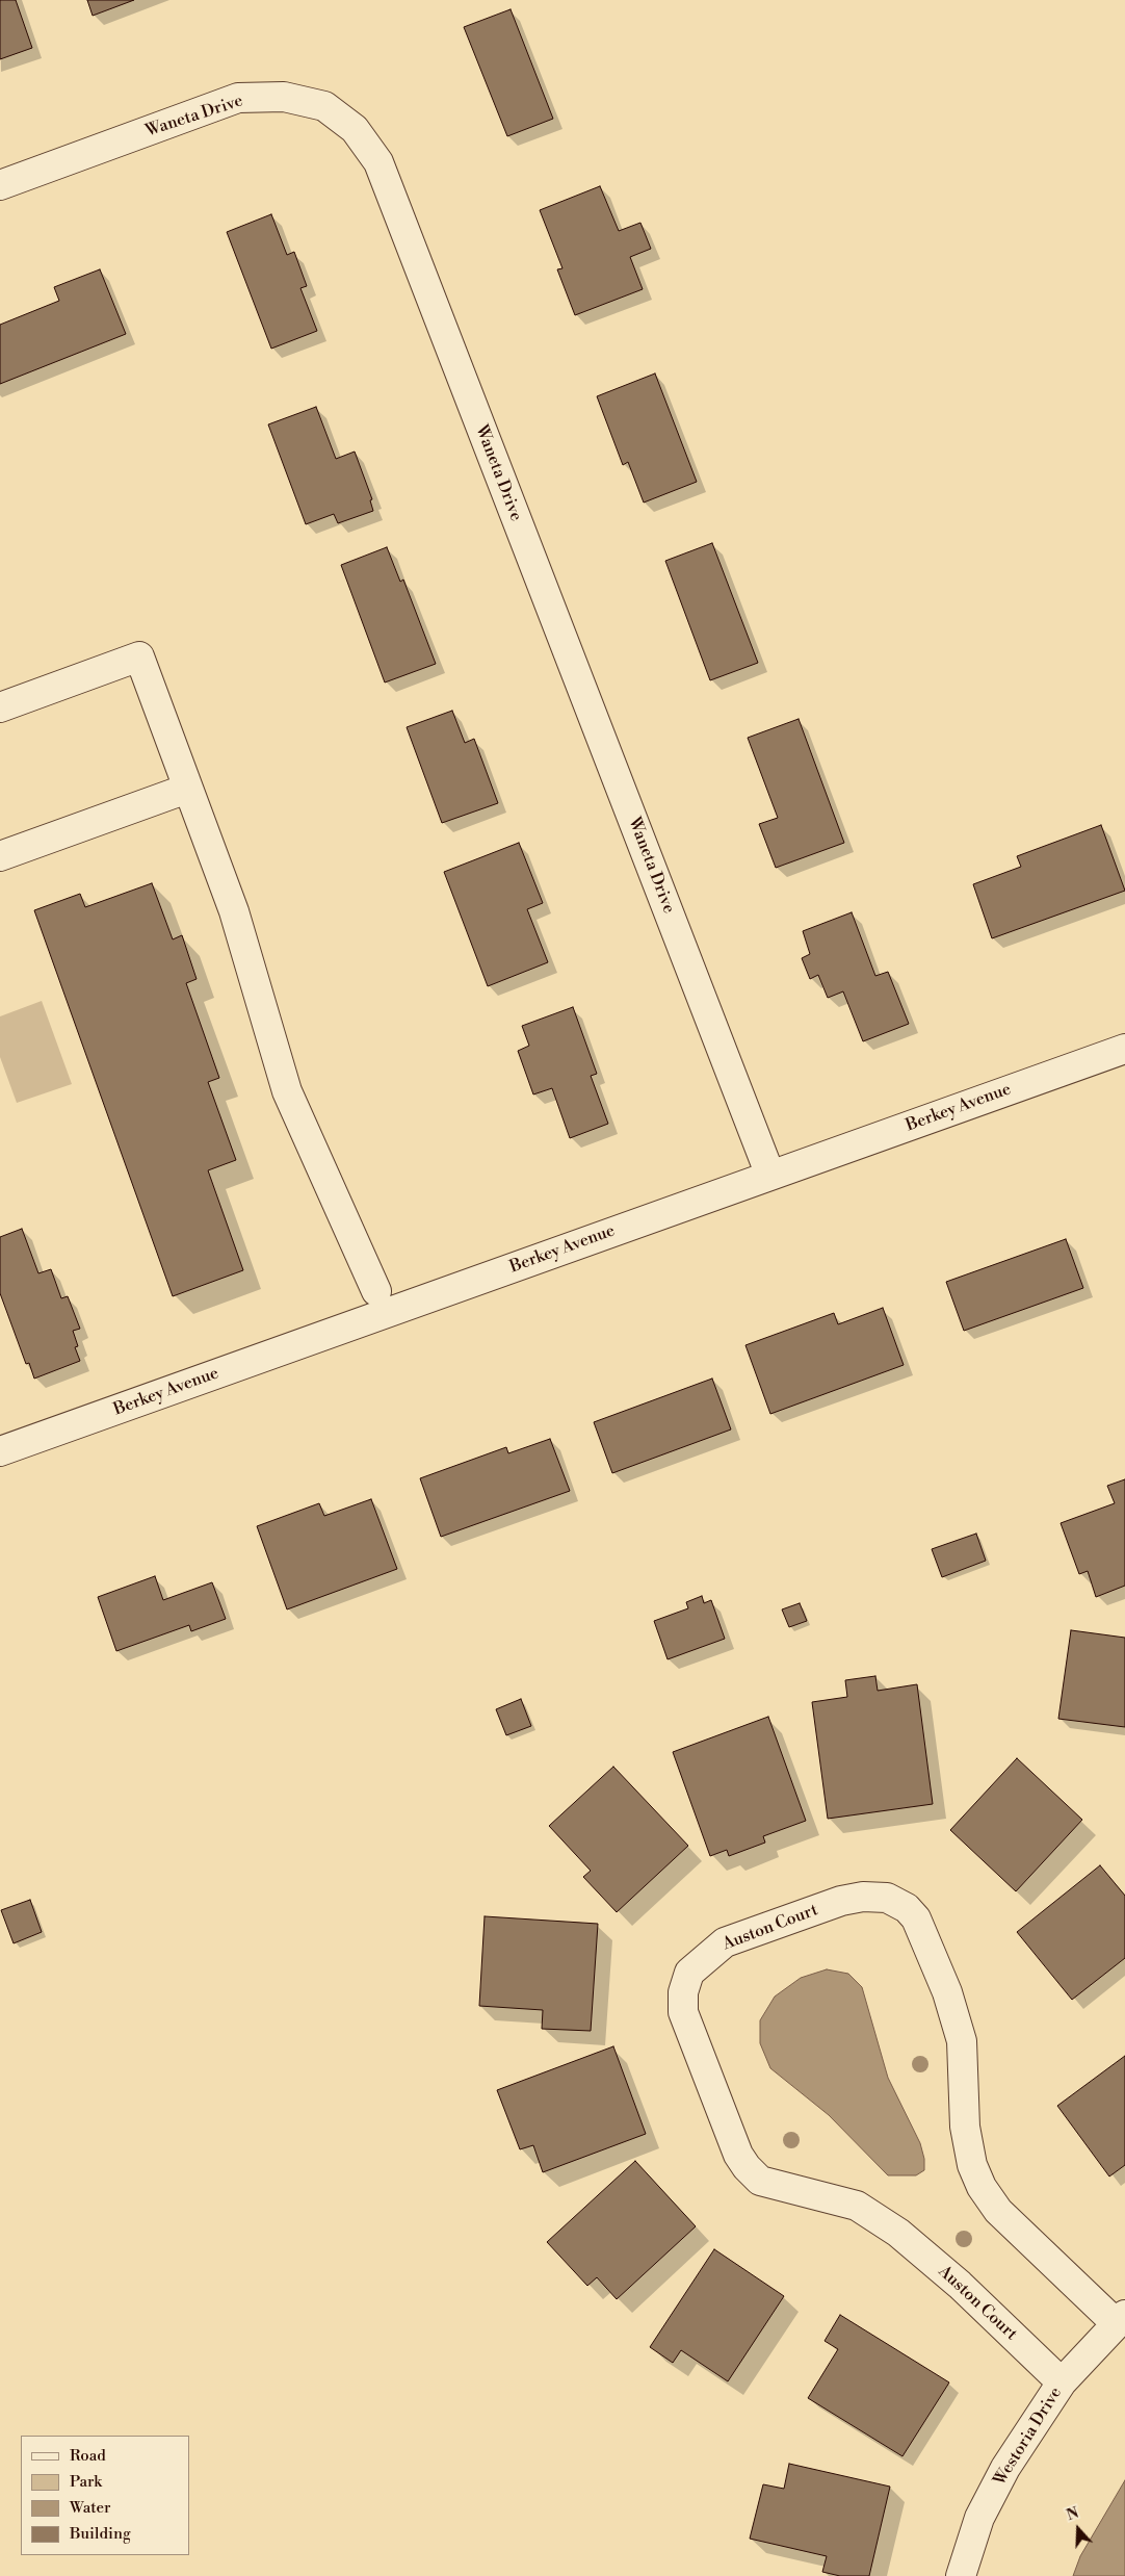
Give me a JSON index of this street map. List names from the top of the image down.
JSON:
{
  "streets": {
    "street": [
      "Waneta Drive",
      "Berkey Avenue",
      "Auston Court",
      "Westoria Drive"
    ]
  },
  "crossings": [
    ["Waneta Drive", "Berkey Avenue"],
    ["Auston Court", "Westoria Drive"]
  ],
  "legend": [
    "Road",
    "Park",
    "Water",
    "Building"
  ],
  "north": "top"
}
